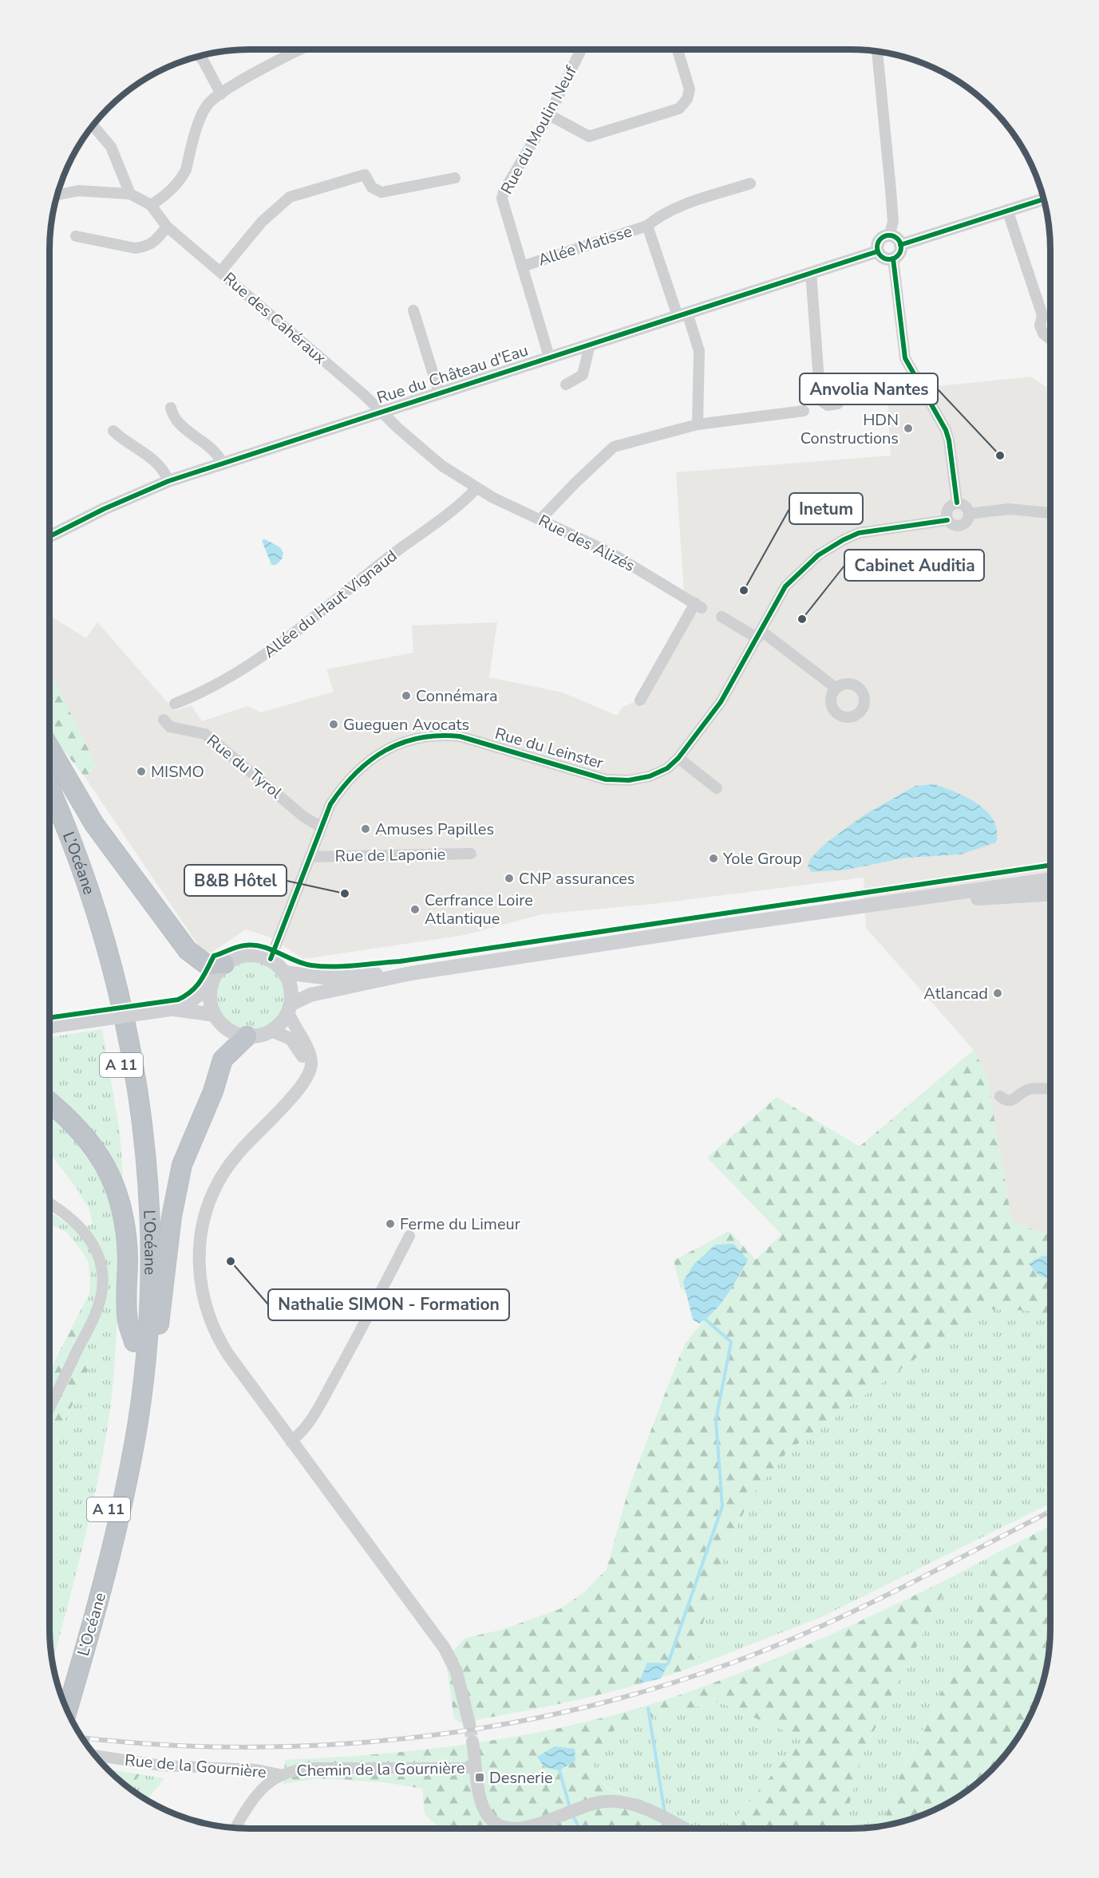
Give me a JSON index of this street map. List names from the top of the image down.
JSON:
{
  "streets": {
    "highway": ["L’Océane", "A 11"],
    "street": [
      "Rue du Moulin Neuf",
      "Allée Matisse",
      "Rue des Cahéraux",
      "Rue du Château d'Eau",
      "Rue des Alizés",
      "Allée du Haut Vignaud",
      "Rue du Leinster",
      "Rue du Tyrol",
      "Rue de Laponie",
      "Rue de la Gournière",
      "Chemin de la Gournière"
    ]
  },
  "crossings": [
    ["Rue du Moulin Neuf", "Allée Matisse"],
    ["Rue du Moulin Neuf", "Rue du Château d'Eau"],
    ["Allée Matisse", "Rue du Château d'Eau"],
    ["Rue des Cahéraux", "Rue du Château d'Eau"],
    ["Rue des Cahéraux", "Rue des Alizés"],
    ["Rue des Cahéraux", "Allée du Haut Vignaud"],
    ["Rue des Alizés", "Allée du Haut Vignaud"],
    ["Rue du Leinster", "Rue du Tyrol"],
    ["Rue du Leinster", "Rue de Laponie"],
    ["Rue de la Gournière", "Chemin de la Gournière"]
  ],
  "places": {
    "other": [
      "HDN Constructions",
      "Anvolia Nantes",
      "Inetum",
      "Cabinet Auditia",
      "Connémara",
      "Gueguen Avocats",
      "MISMO",
      "Amuses Papilles",
      "Yole Group",
      "CNP assurances",
      "B&B Hôtel",
      "Cerfrance Loire Atlantique",
      "Atlancad",
      "Ferme du Limeur",
      "Nathalie SIMON - Formation"
    ],
    "transit": ["Desnerie"]
  }
}
